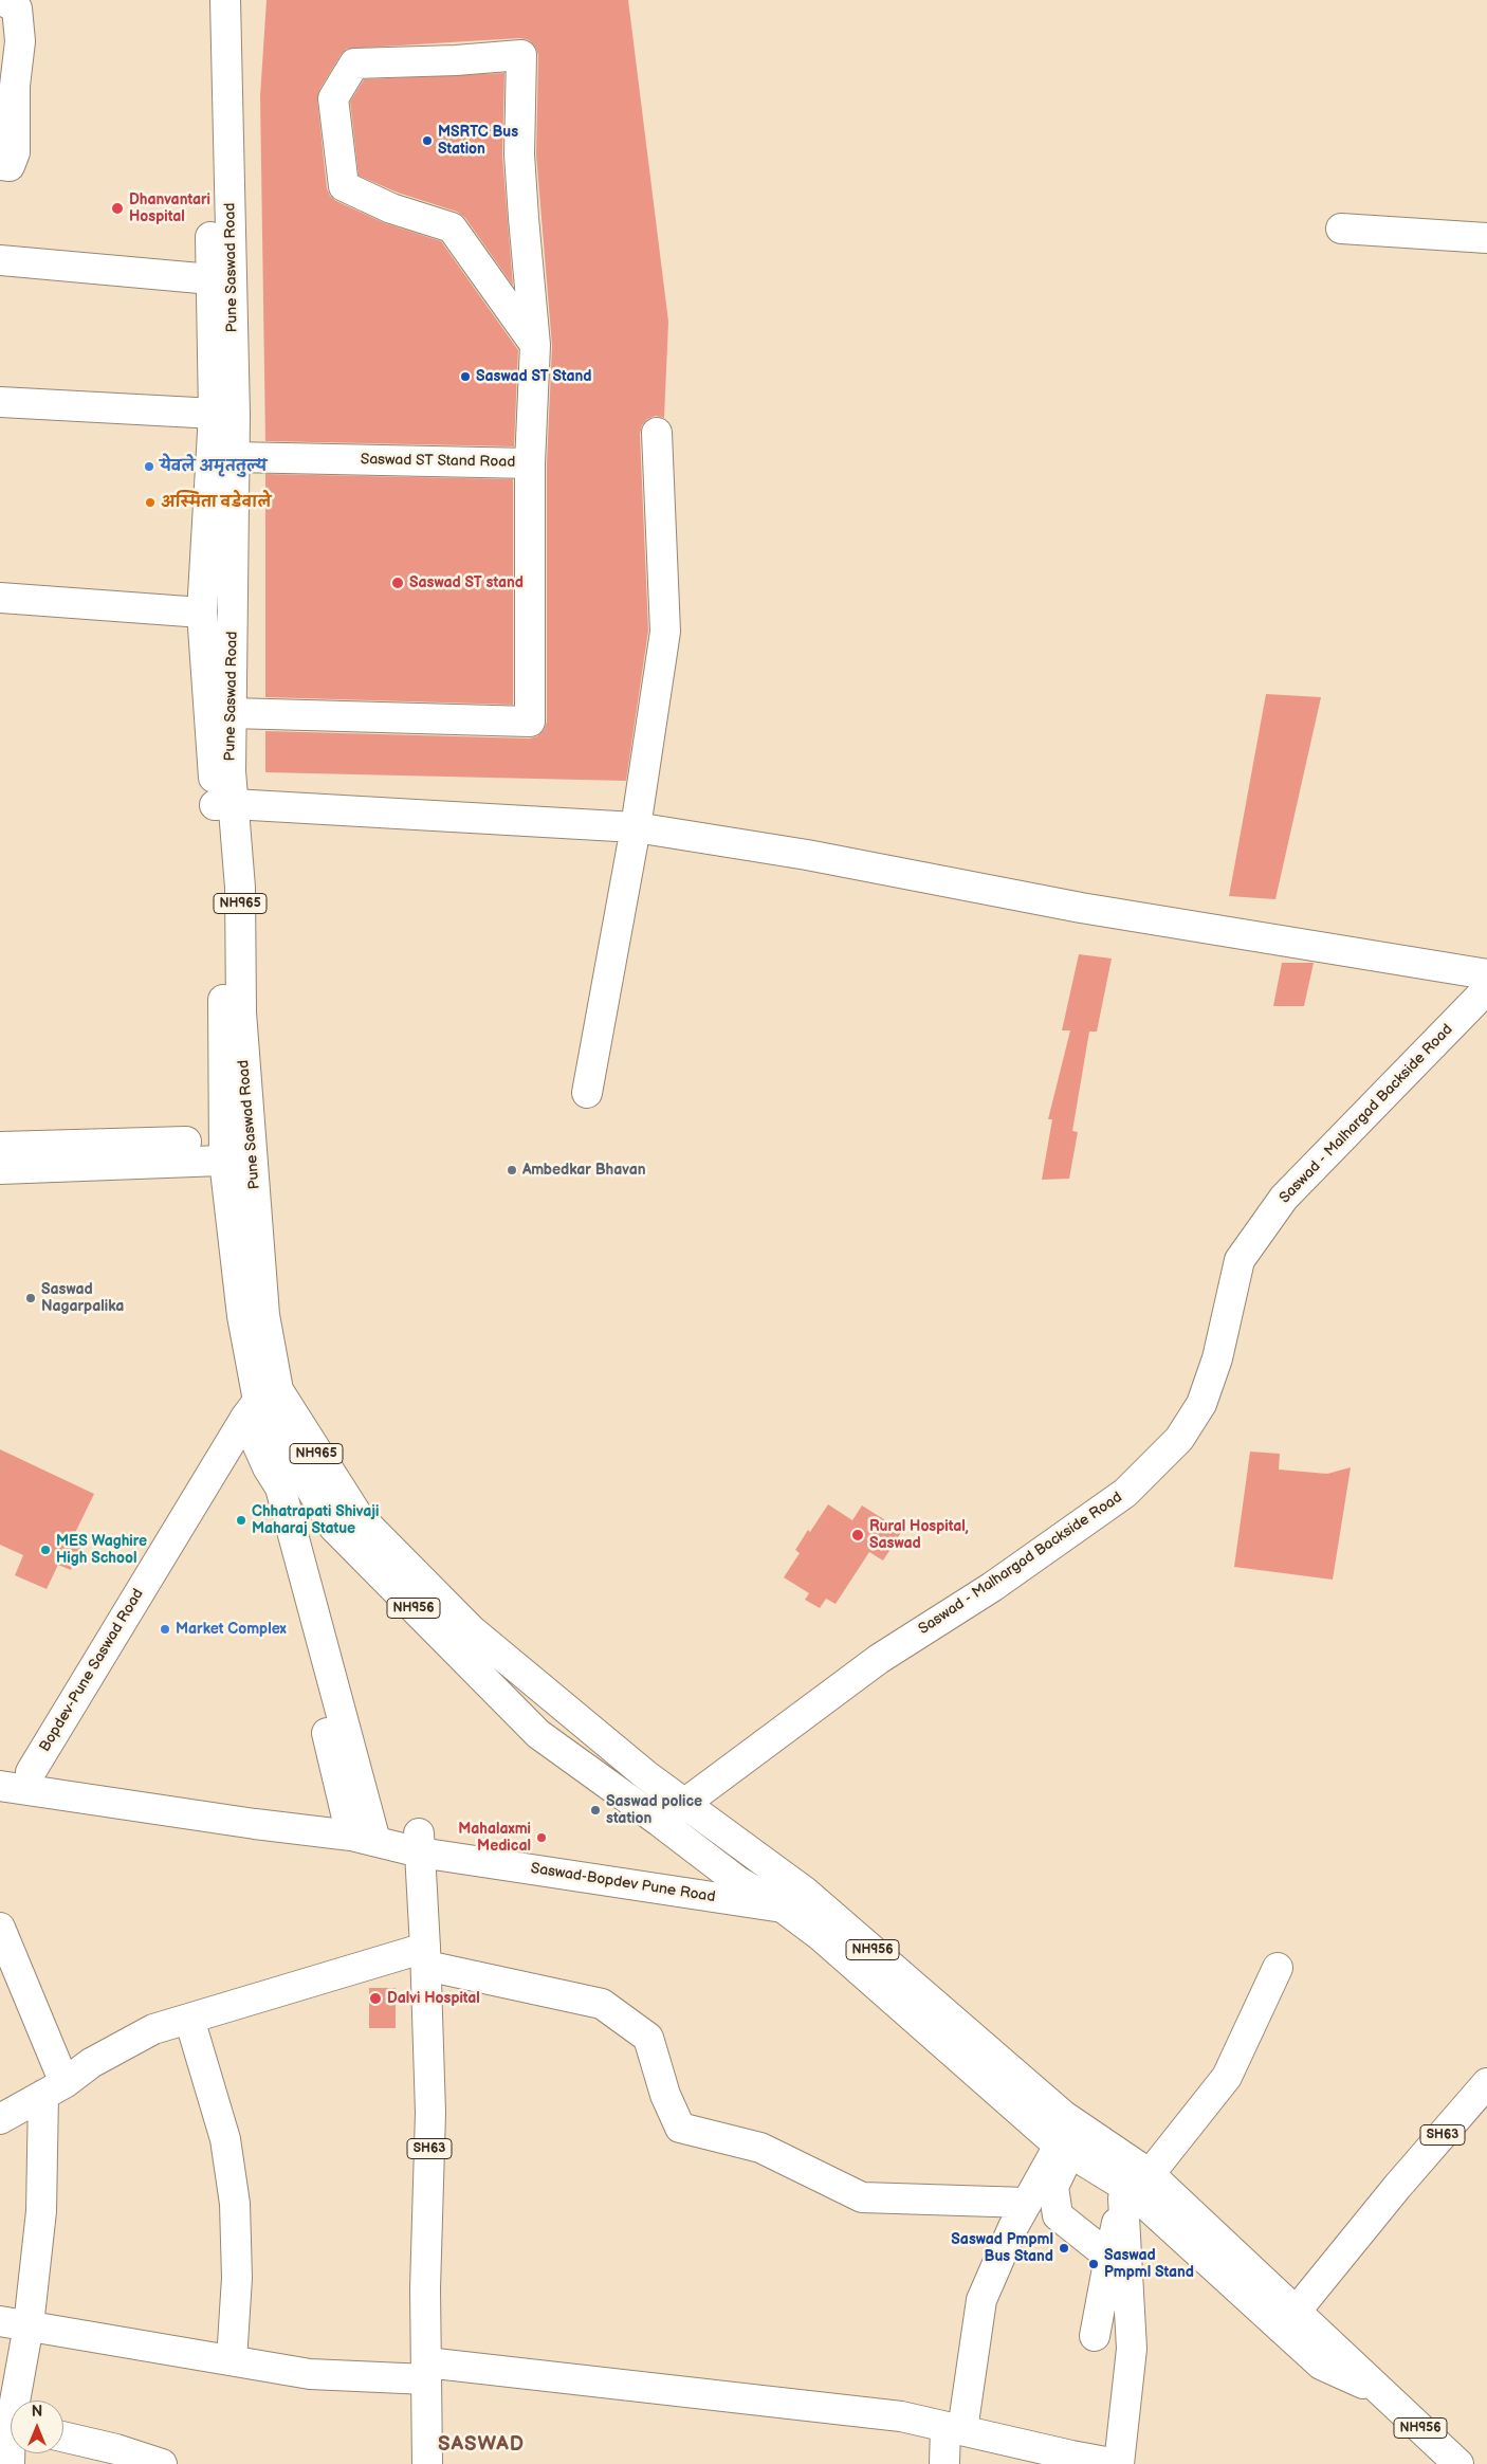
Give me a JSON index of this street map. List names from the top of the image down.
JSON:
{
  "streets": {
    "main road": [
      "Pune Saswad Road",
      "Saswad ST Stand Road",
      "NH965",
      "Saswad - Malhargad Backside Road",
      "NH956",
      "Bopdev-Pune Saswad Road",
      "Saswad-Bopdev Pune Road",
      "SH63"
    ]
  },
  "crossings": [
    ["Pune Saswad Road", "Saswad ST Stand Road"],
    ["Pune Saswad Road", "NH965"],
    ["Pune Saswad Road", "NH956"],
    ["Pune Saswad Road", "Bopdev-Pune Saswad Road"],
    ["NH965", "NH956"],
    ["NH965", "Bopdev-Pune Saswad Road"],
    ["Saswad - Malhargad Backside Road", "NH956"],
    ["NH956", "Bopdev-Pune Saswad Road"],
    ["NH956", "Saswad-Bopdev Pune Road"],
    ["NH956", "SH63"],
    ["Saswad-Bopdev Pune Road", "SH63"]
  ],
  "districts": ["SASWAD"],
  "places": [
    "MSRTC Bus Station",
    "Dhanvantari Hospital",
    "Saswad ST Stand",
    "येवले अमृततुल्य",
    "अस्मिता वडेवाले",
    "Saswad ST stand",
    "Ambedkar Bhavan",
    "Saswad Nagarpalika",
    "Chhatrapati Shivaji Maharaj Statue",
    "Rural Hospital, Saswad",
    "MES Waghire High School",
    "Market Complex",
    "Saswad police station",
    "Mahalaxmi Medical",
    "Dalvi Hospital",
    "Saswad Pmpml Bus Stand",
    "Saswad Pmpml Stand"
  ],
  "north": "top"
}
